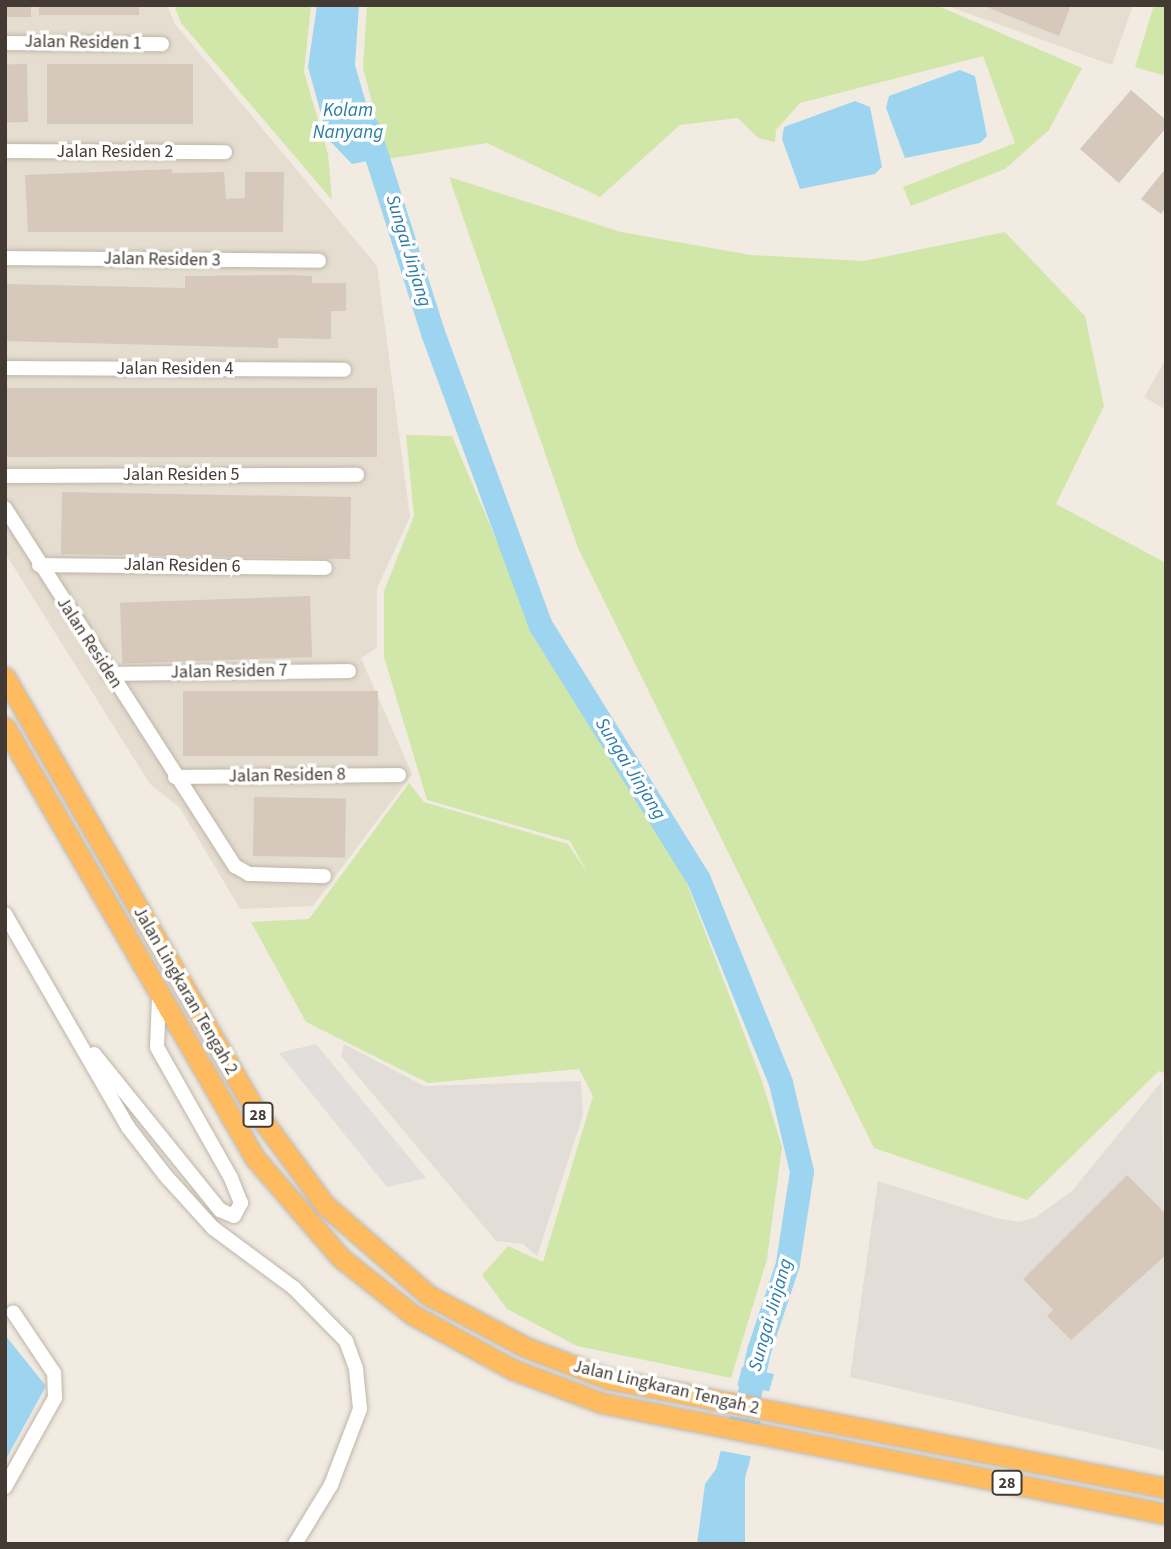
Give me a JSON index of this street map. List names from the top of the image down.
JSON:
{
  "streets": {
    "highway": ["Jalan Lingkaran Tengah 2", "28"],
    "street": [
      "Jalan Residen 1",
      "Jalan Residen 2",
      "Jalan Residen 3",
      "Jalan Residen 4",
      "Jalan Residen 5",
      "Jalan Residen 6",
      "Jalan Residen",
      "Jalan Residen 7",
      "Jalan Residen 8"
    ]
  },
  "crossings": [
    ["Jalan Residen 6", "Jalan Residen"],
    ["Jalan Residen", "Jalan Residen 7"],
    ["Jalan Residen", "Jalan Residen 8"]
  ],
  "water": ["Kolam Nanyang", "Sungai Jinjang"]
}
